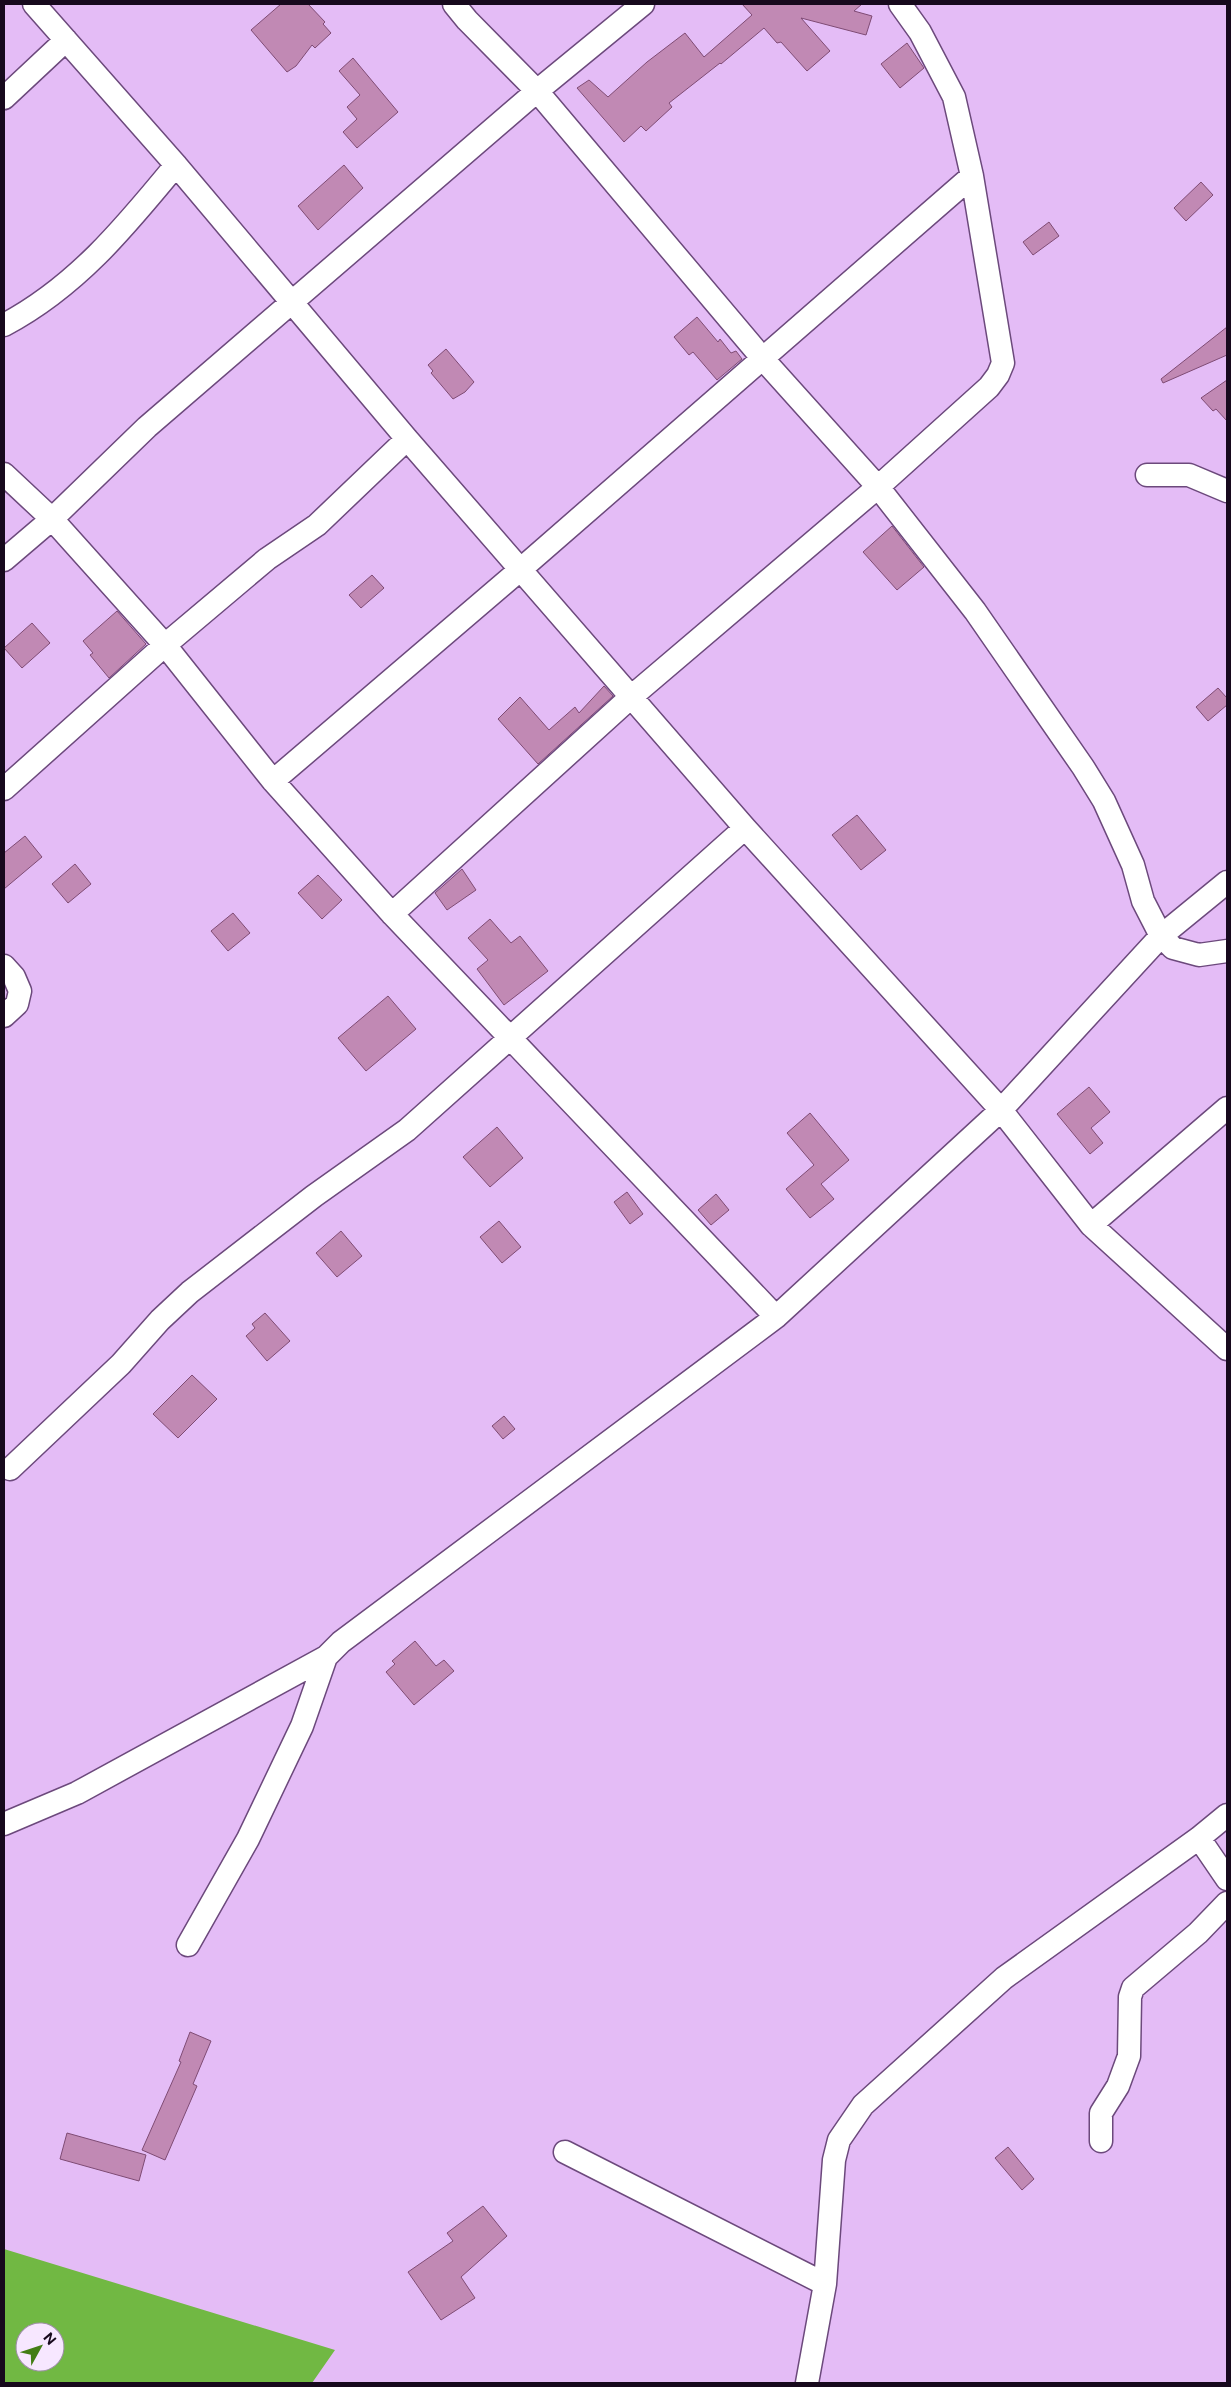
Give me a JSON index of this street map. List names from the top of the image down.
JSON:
{
  "north": "top right"
}
